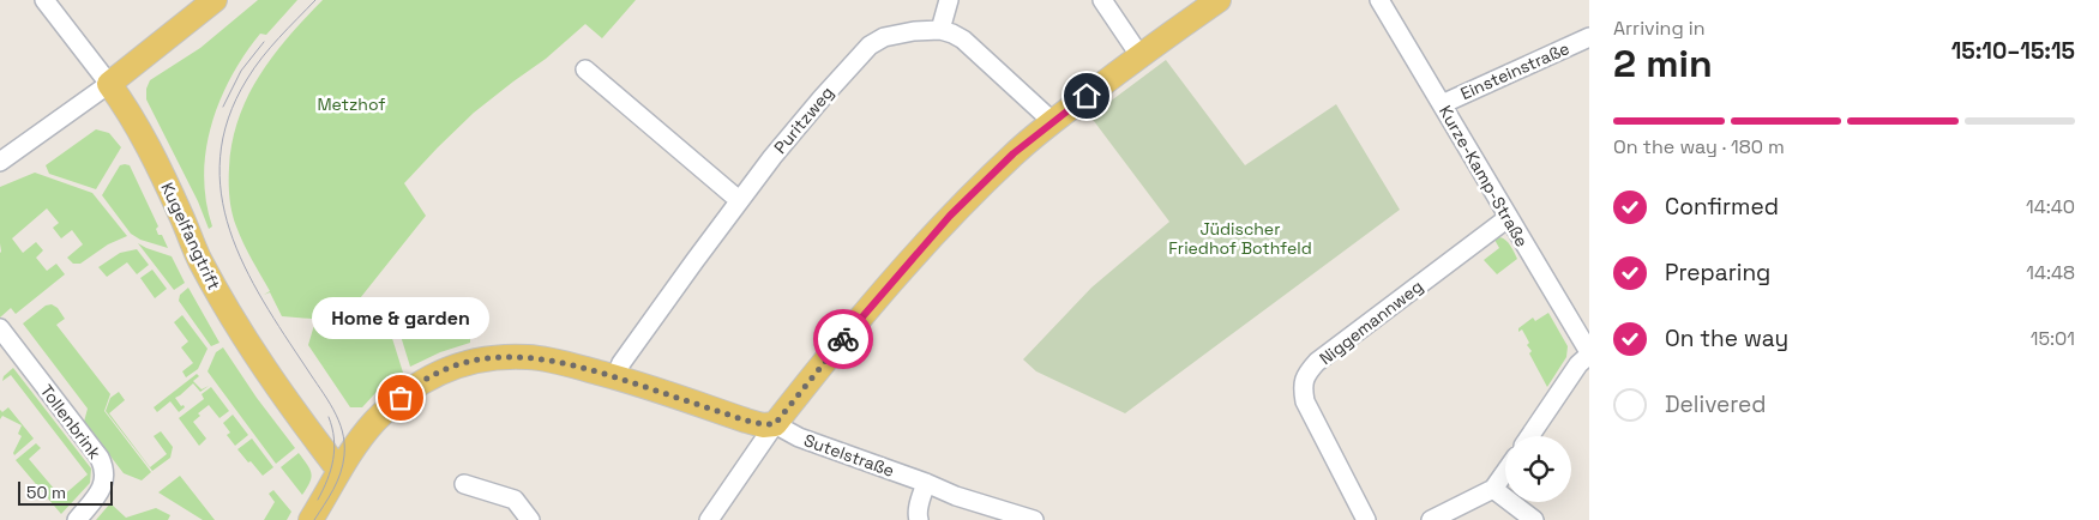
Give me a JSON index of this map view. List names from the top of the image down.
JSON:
{
  "streets": {
    "main road": ["Kugelfangtrift", "Sutelstraße"],
    "street": [
      "Einsteinstraße",
      "Puritzweg",
      "Kurze-Kamp-Straße",
      "Niggemannweg",
      "Tollenbrink"
    ]
  },
  "crossings": [
    ["Einsteinstraße", "Kurze-Kamp-Straße"],
    ["Puritzweg", "Sutelstraße"],
    ["Kurze-Kamp-Straße", "Niggemannweg"],
    ["Kugelfangtrift", "Sutelstraße"]
  ],
  "parks": ["Metzhof", "Jüdischer Friedhof Bothfeld"],
  "places": ["Home & garden"],
  "scale_bar": "50 m",
  "page": {
    "heading": ["2 min", "Arriving in", "15:10–15:15"],
    "bar": "On the way · 180 m",
    "list": [
      ["Confirmed", "14:40"],
      ["Preparing", "14:48"],
      ["On the way", "15:01"],
      "Delivered"
    ],
    "bubble": "Home & garden",
    "scale": "50 m"
  }
}
